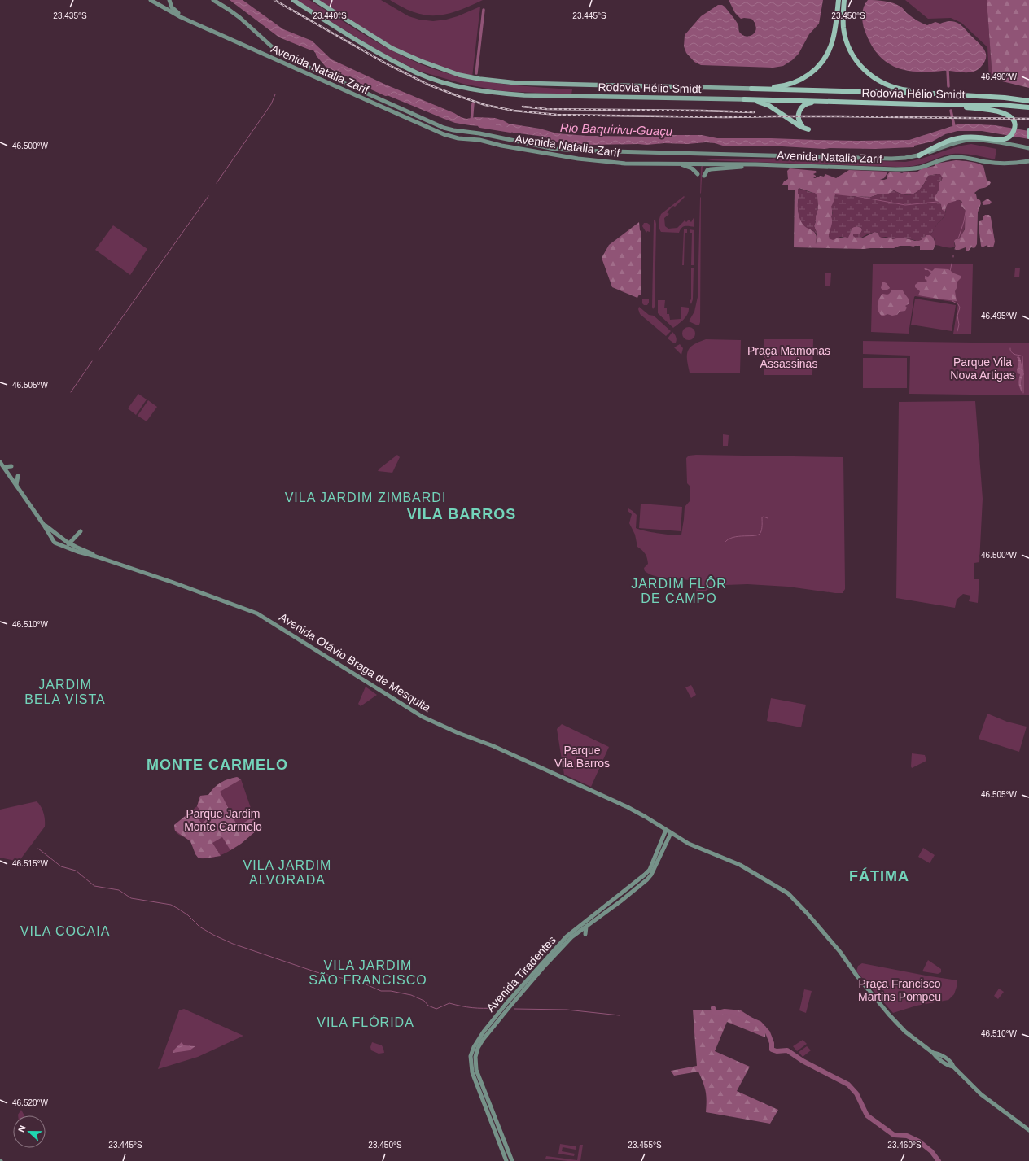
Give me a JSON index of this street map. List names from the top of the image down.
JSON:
{
  "streets": {
    "highway": ["Rodovia Hélio Smidt"],
    "main road": ["Avenida Natalia Zarif", "Avenida Otávio Braga de Mesquita", "Avenida Tiradentes"]
  },
  "crossings": [
    ["Avenida Otávio Braga de Mesquita", "Avenida Tiradentes"]
  ],
  "districts": [
    "VILA JARDIM ZIMBARDI",
    "VILA BARROS",
    "JARDIM FLÔR DE CAMPO",
    "JARDIM BELA VISTA",
    "MONTE CARMELO",
    "VILA JARDIM ALVORADA",
    "FÁTIMA",
    "VILA COCAIA",
    "VILA JARDIM SÃO FRANCISCO",
    "VILA FLÓRIDA"
  ],
  "water": ["Rio Baquirivu-Guaçu"],
  "parks": [
    "Praça Mamonas Assassinas",
    "Parque Vila Nova Artigas",
    "Parque Vila Barros",
    "Parque Jardim Monte Carmelo",
    "Praça Francisco Martins Pompeu"
  ],
  "north": "left",
  "coordinates": [
    "23.435°S",
    "23.440°S",
    "23.445°S",
    "23.450°S",
    "46.490°W",
    "46.500°W",
    "46.495°W",
    "46.505°W",
    "46.510°W",
    "46.515°W",
    "46.520°W",
    "23.455°S",
    "23.460°S"
  ]
}
